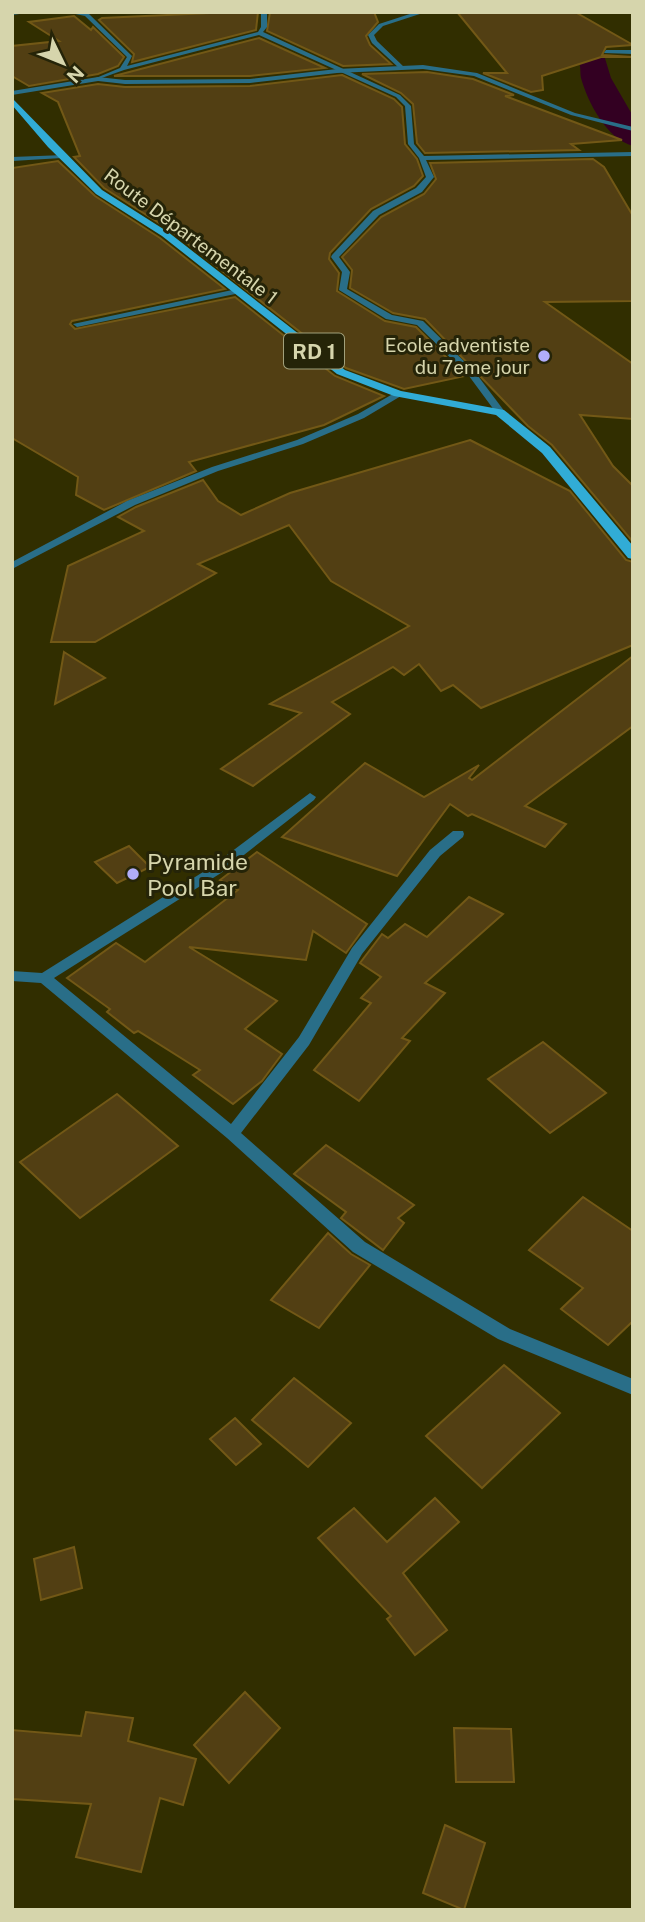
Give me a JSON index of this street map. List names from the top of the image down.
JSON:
{
  "streets": {
    "main road": ["Route Départementale 1", "RD 1"]
  },
  "places": ["Ecole adventiste du 7eme jour", "Pyramide Pool Bar"],
  "north": "bottom right"
}
